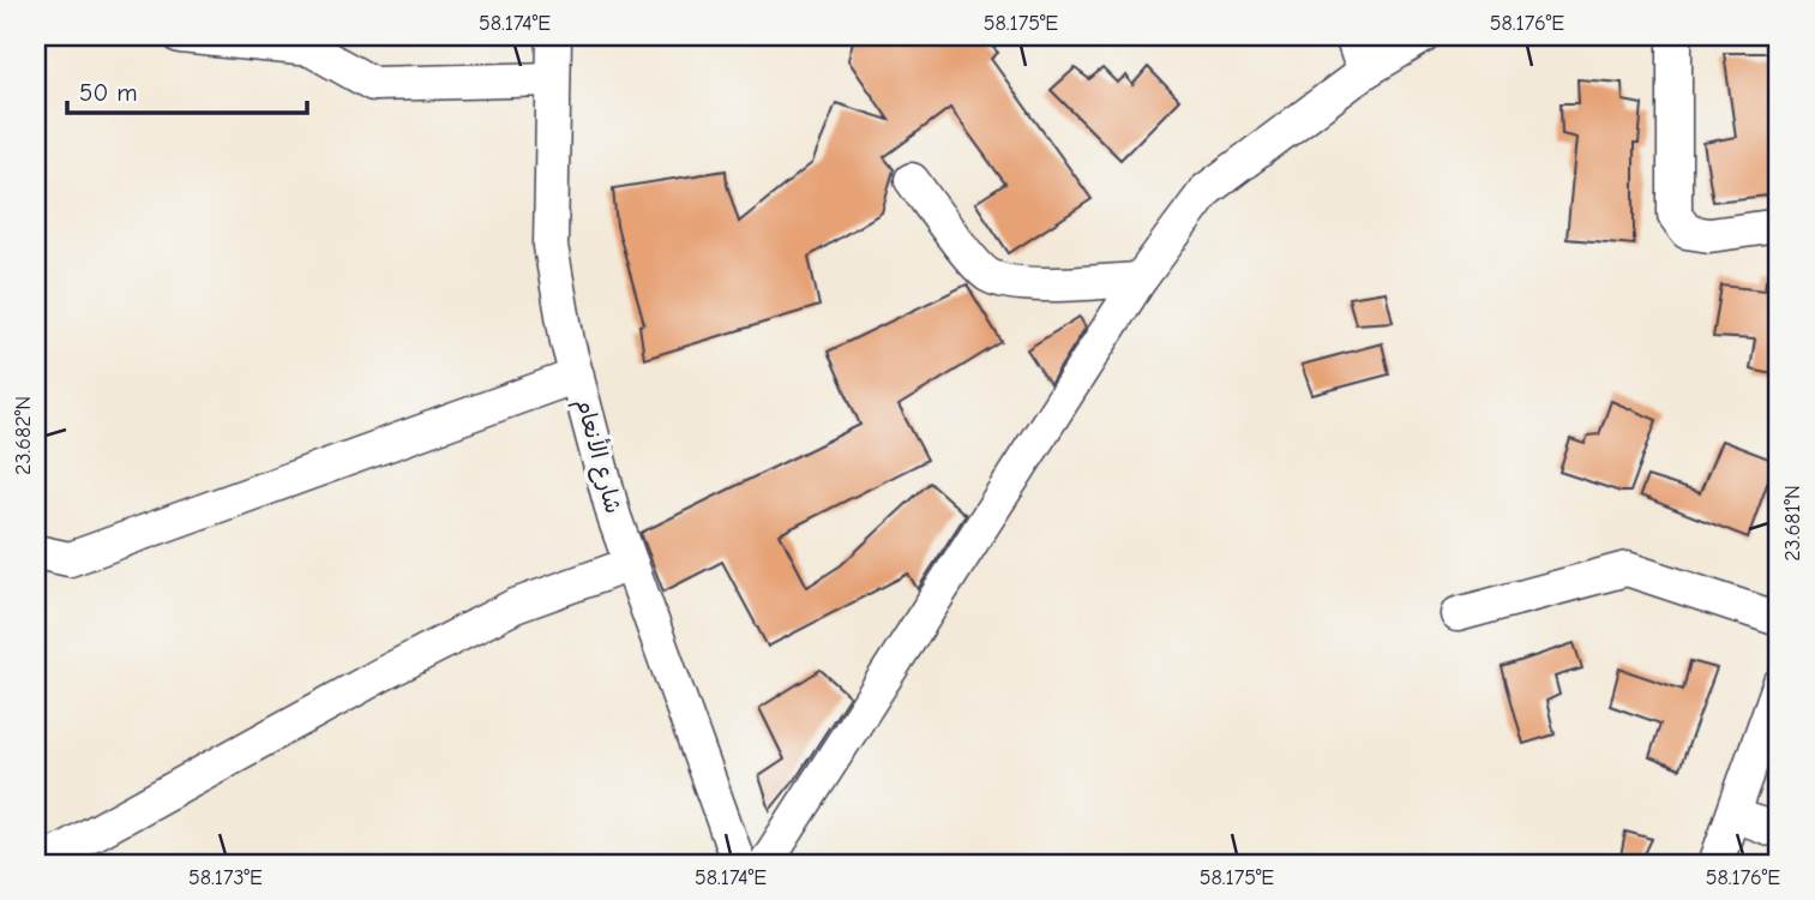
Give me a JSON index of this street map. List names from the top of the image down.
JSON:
{
  "streets": {
    "street": ["شارع الأنعام"]
  },
  "scale_bar": "50 m",
  "coordinates": [
    "58.174°E",
    "58.175°E",
    "58.176°E",
    "23.682°N",
    "23.681°N",
    "58.173°E"
  ]
}
